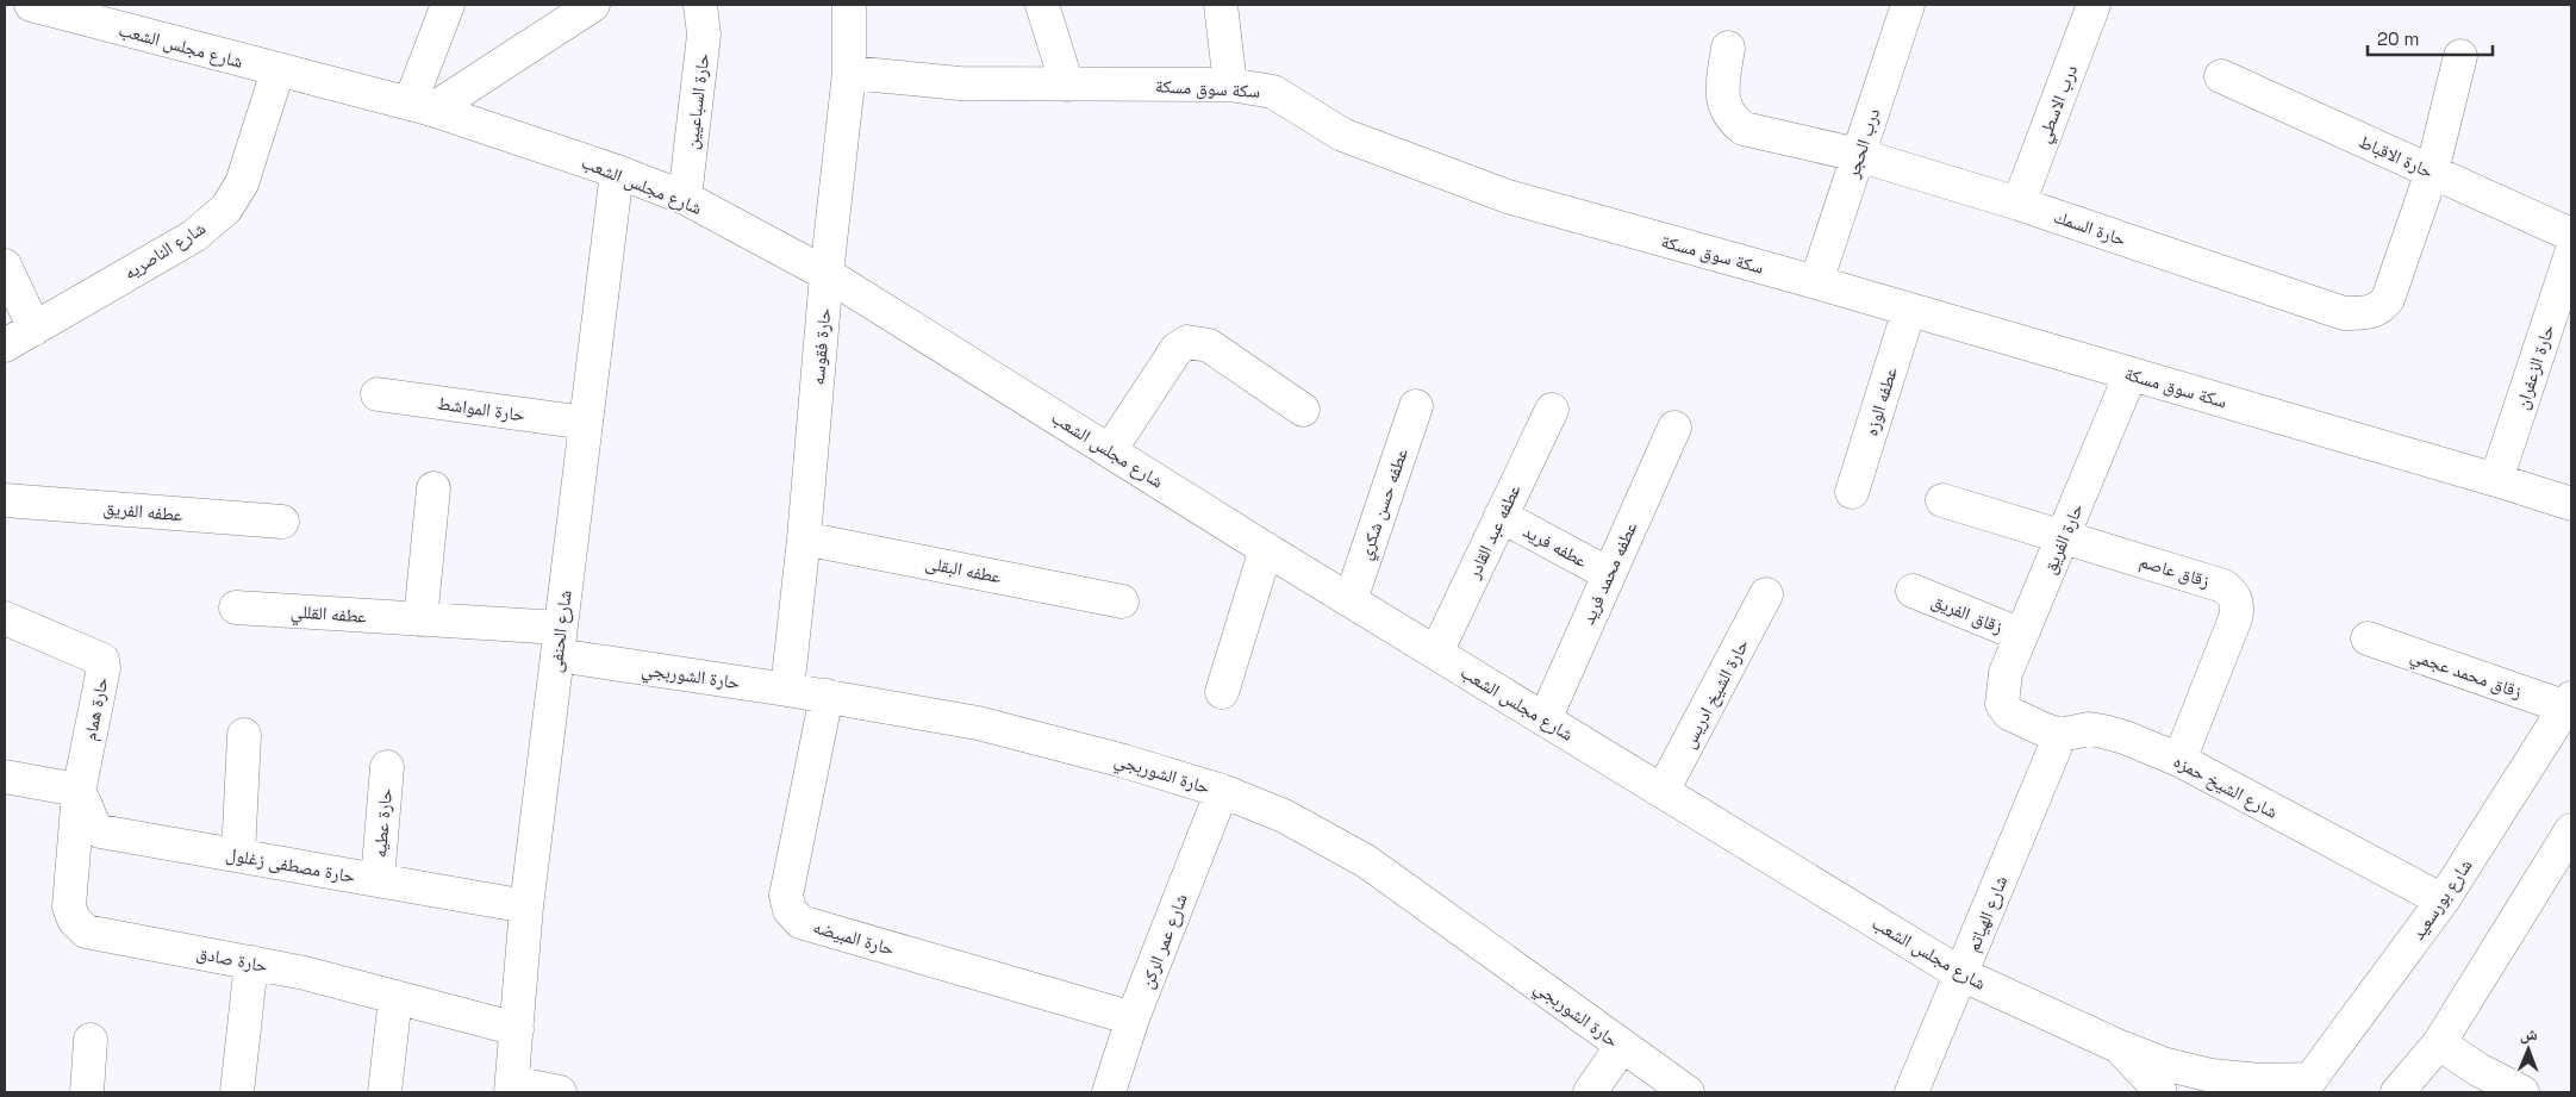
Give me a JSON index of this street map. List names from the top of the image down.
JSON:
{
  "streets": {
    "street": [
      "شارع مجلس الشعب",
      "سكة سوق مسكة",
      "حارة السباعيين",
      "درب الاسطي",
      "درب الحجر",
      "حارة الاقباط",
      "حارة السمك",
      "شارع الناصريه",
      "حارة فقوسه",
      "حارة الزعفران",
      "عطفه الوزه",
      "حارة المواشط",
      "عطفه حسن شكري",
      "عطفه الفريق",
      "عطفه عبد القادر",
      "حارة الفريق",
      "عطفه فريد",
      "عطفه البقلى",
      "زقاق عاصم",
      "عطفه محمد فريد",
      "عطفه القللي",
      "زقاق الفريق",
      "شارع الحنفى",
      "زقاق محمد عجمي",
      "حارة الشوربجي",
      "حارة الشيخ ادريس",
      "حارة همام",
      "شارع الشيخ حمزه",
      "حارة عطيه",
      "حارة مصطفى زغلول",
      "شارع بورسعيد",
      "شارع الهياتم",
      "حارة المبيضه",
      "شارع عمر الركن",
      "حارة صادق"
    ]
  },
  "crossings": [
    ["شارع مجلس الشعب", "حارة السباعيين"],
    ["شارع مجلس الشعب", "شارع الناصريه"],
    ["شارع مجلس الشعب", "حارة فقوسه"],
    ["شارع مجلس الشعب", "عطفه حسن شكري"],
    ["شارع مجلس الشعب", "عطفه عبد القادر"],
    ["شارع مجلس الشعب", "عطفه محمد فريد"],
    ["شارع مجلس الشعب", "شارع الحنفى"],
    ["شارع مجلس الشعب", "حارة الشيخ ادريس"],
    ["شارع مجلس الشعب", "شارع بورسعيد"],
    ["شارع مجلس الشعب", "شارع الهياتم"],
    ["سكة سوق مسكة", "درب الحجر"],
    ["سكة سوق مسكة", "حارة فقوسه"],
    ["سكة سوق مسكة", "حارة الزعفران"],
    ["سكة سوق مسكة", "عطفه الوزه"],
    ["سكة سوق مسكة", "حارة الفريق"],
    ["درب الاسطي", "حارة السمك"],
    ["درب الحجر", "حارة السمك"],
    ["حارة الاقباط", "حارة السمك"],
    ["حارة فقوسه", "عطفه البقلى"],
    ["حارة فقوسه", "حارة الشوربجي"],
    ["حارة المواشط", "شارع الحنفى"],
    ["عطفه عبد القادر", "عطفه فريد"],
    ["حارة الفريق", "زقاق عاصم"],
    ["حارة الفريق", "زقاق الفريق"],
    ["حارة الفريق", "شارع الشيخ حمزه"],
    ["عطفه فريد", "عطفه محمد فريد"],
    ["زقاق عاصم", "شارع الشيخ حمزه"],
    ["عطفه القللي", "شارع الحنفى"],
    ["عطفه القللي", "حارة الشوربجي"],
    ["شارع الحنفى", "حارة الشوربجي"],
    ["شارع الحنفى", "حارة مصطفى زغلول"],
    ["شارع الحنفى", "حارة صادق"],
    ["زقاق محمد عجمي", "شارع بورسعيد"],
    ["حارة الشوربجي", "حارة المبيضه"],
    ["حارة الشوربجي", "شارع عمر الركن"],
    ["حارة همام", "حارة مصطفى زغلول"],
    ["حارة همام", "حارة صادق"],
    ["شارع الشيخ حمزه", "شارع بورسعيد"],
    ["شارع الشيخ حمزه", "شارع الهياتم"],
    ["حارة عطيه", "حارة مصطفى زغلول"],
    ["حارة مصطفى زغلول", "حارة صادق"],
    ["حارة المبيضه", "شارع عمر الركن"]
  ],
  "scale_bar": "20 m",
  "north": "top"
}
